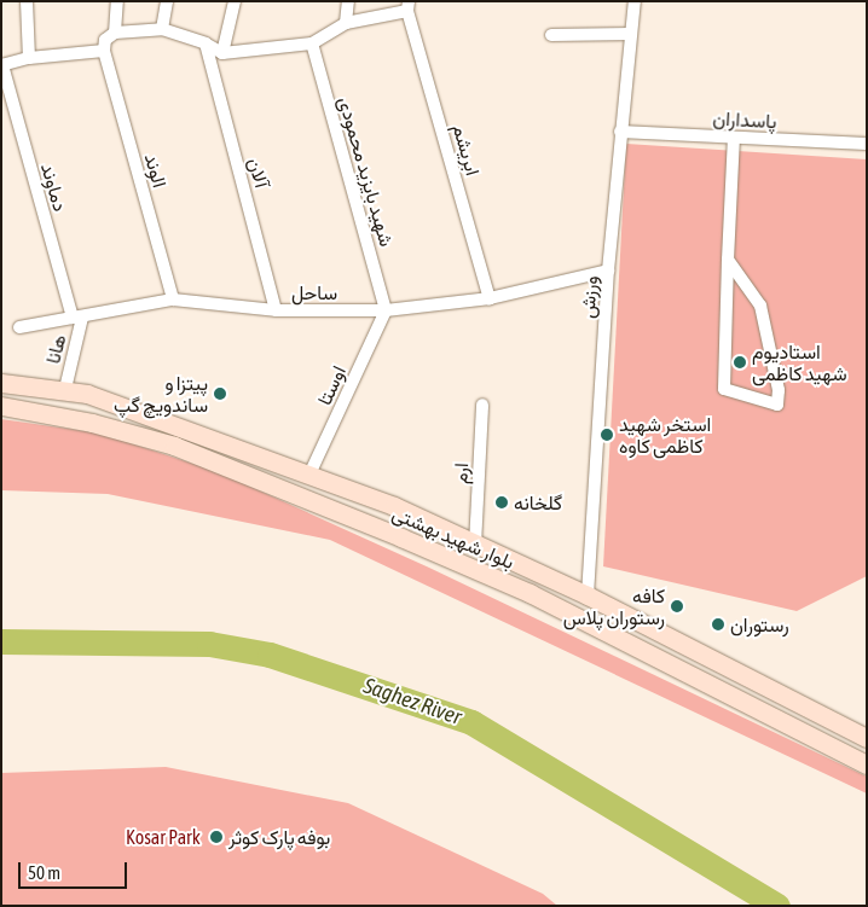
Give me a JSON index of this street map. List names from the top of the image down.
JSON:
{
  "streets": {
    "main road": ["بلوار شهید بهشتی"],
    "street": [
      "پاسداران",
      "ابریشم",
      "الوند",
      "شهید بایزید محمودی",
      "آلان",
      "دماوند",
      "ساحل",
      "ورزش",
      "هانا",
      "اوستا",
      "ارم"
    ]
  },
  "crossings": [
    ["پاسداران", "ورزش"],
    ["ابریشم", "ساحل"],
    ["الوند", "ساحل"],
    ["شهید بایزید محمودی", "ساحل"],
    ["شهید بایزید محمودی", "اوستا"],
    ["آلان", "ساحل"],
    ["دماوند", "ساحل"],
    ["دماوند", "هانا"],
    ["ساحل", "ورزش"],
    ["ساحل", "هانا"],
    ["ساحل", "اوستا"],
    ["ورزش", "بلوار شهید بهشتی"],
    ["هانا", "بلوار شهید بهشتی"],
    ["اوستا", "بلوار شهید بهشتی"],
    ["ارم", "بلوار شهید بهشتی"]
  ],
  "water": ["Saghez River"],
  "parks": ["Kosar Park"],
  "places": [
    "استادیوم شهید کاظمی",
    "پیتزا و ساندویچ گپ",
    "استخر شهید کاظمی کاوه",
    "گلخانه",
    "کافه رستوران پلاس",
    "رستوران",
    "بوفه پارک کوثر"
  ],
  "scale_bar": "50 m"
}
